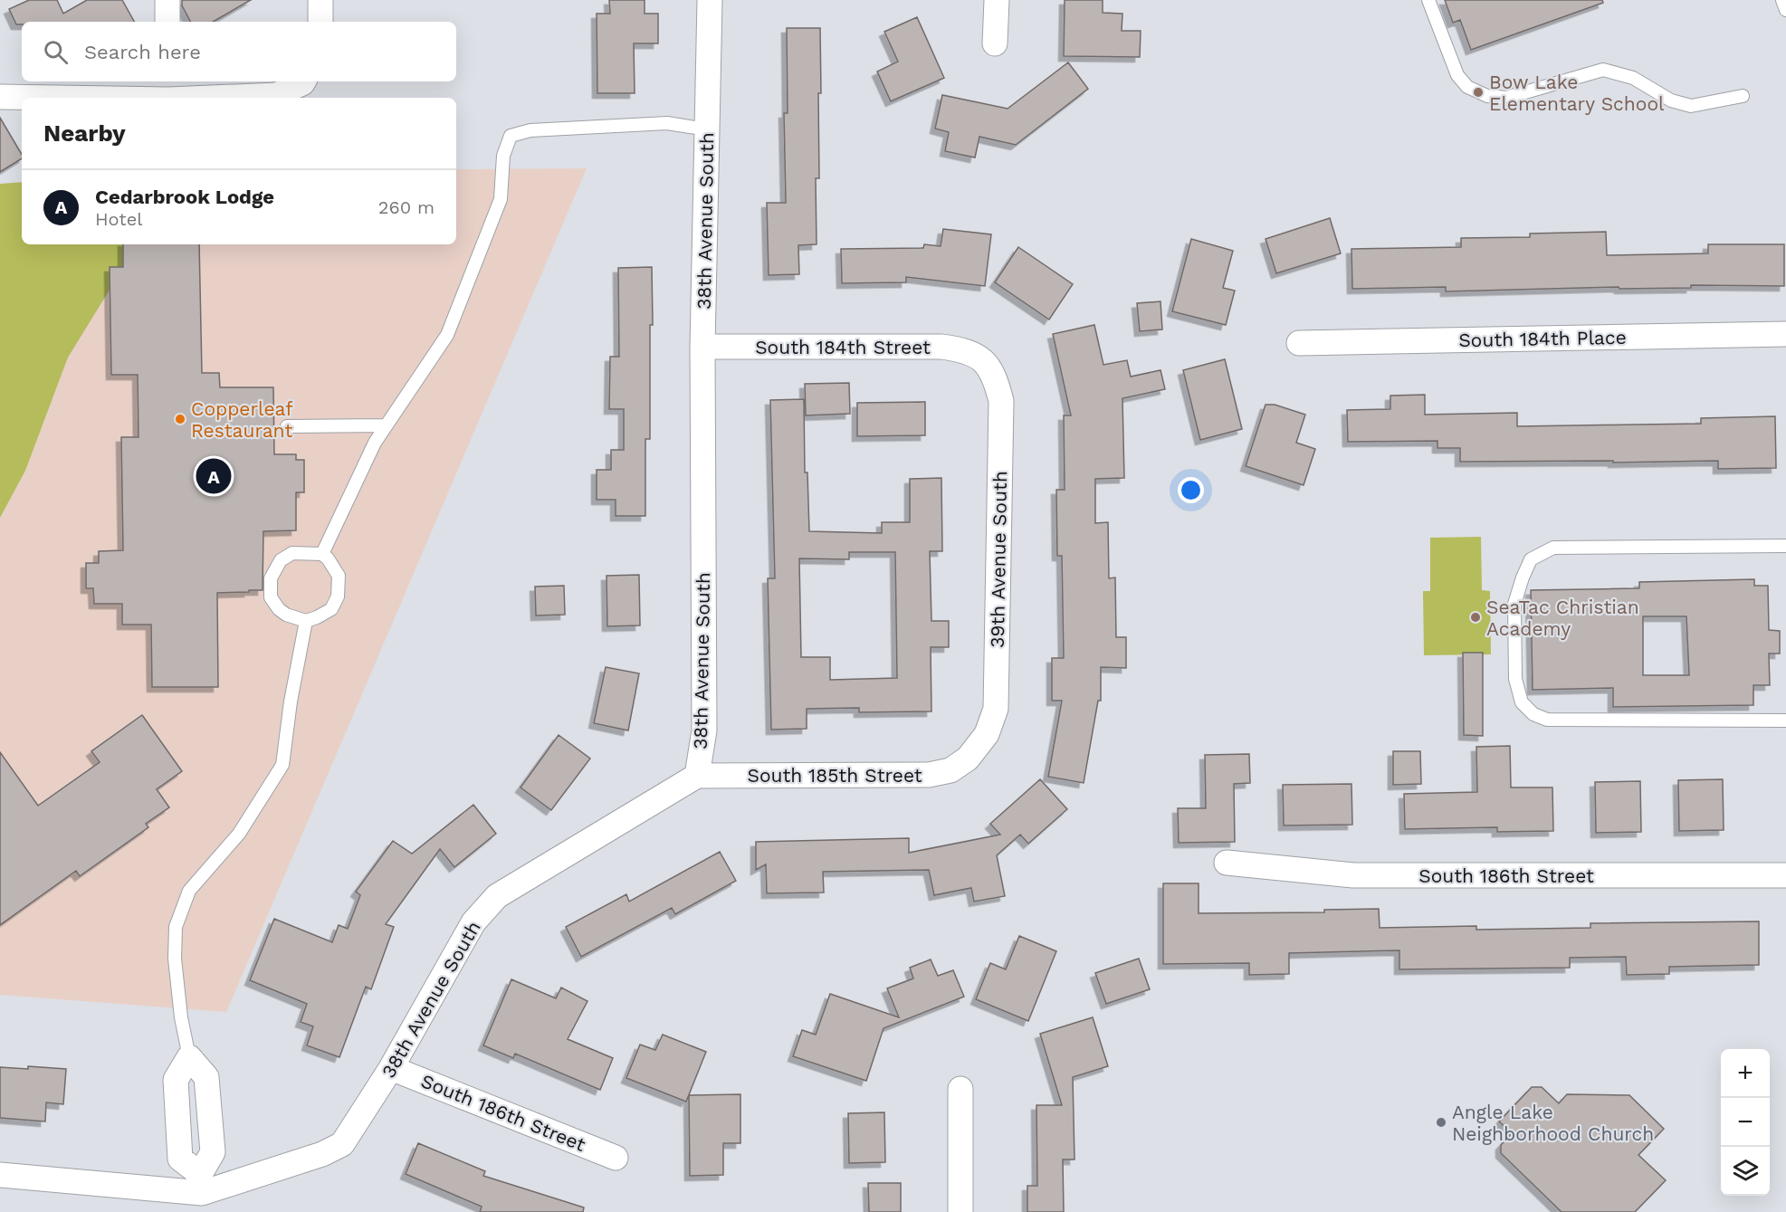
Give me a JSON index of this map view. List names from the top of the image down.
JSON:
{
  "streets": {
    "street": [
      "38th Avenue South",
      "South 184th Place",
      "South 184th Street",
      "39th Avenue South",
      "South 185th Street",
      "South 186th Street"
    ]
  },
  "crossings": [
    ["38th Avenue South", "South 184th Street"],
    ["38th Avenue South", "South 185th Street"],
    ["38th Avenue South", "South 186th Street"],
    ["South 184th Street", "39th Avenue South"],
    ["39th Avenue South", "South 185th Street"]
  ],
  "places": [
    "Bow Lake Elementary School",
    "Copperleaf Restaurant",
    "SeaTac Christian Academy",
    "Angle Lake Neighborhood Church"
  ],
  "page": {
    "search": "Search here",
    "heading": "Nearby",
    "list": [
      {
        "mark": "A",
        "name": "Cedarbrook Lodge",
        "note": "Hotel",
        "value": "260 m"
      }
    ],
    "pins": "A",
    "map_buttons": ["+", "−"]
  }
}
